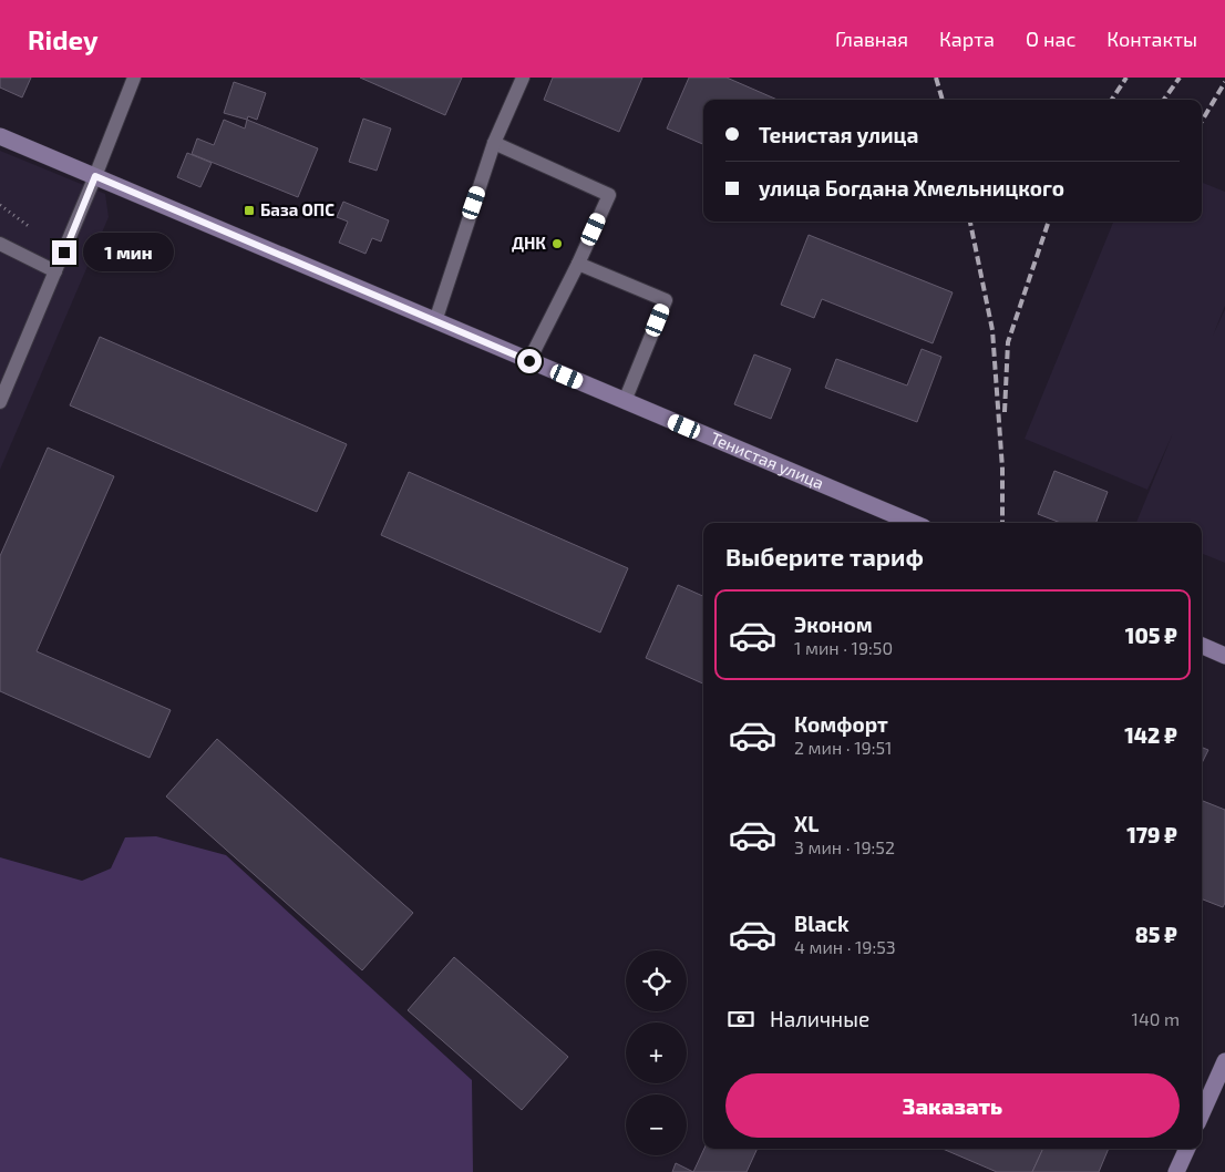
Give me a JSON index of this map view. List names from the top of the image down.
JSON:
{
  "streets": {
    "main road": ["Тенистая улица"]
  },
  "places": {
    "transit": ["База ОПС"],
    "other": ["ДНК"]
  },
  "page": {
    "header": "Ridey",
    "nav": [
      "Главная",
      "Карта",
      "О нас",
      "Контакты"
    ],
    "banner": ["Тенистая улица", "улица Богдана Хмельницкого"],
    "bubble": "1 мин",
    "heading": "Выберите тариф",
    "list": [
      {
        "name": "Эконом",
        "note": "1 мин · 19:50",
        "value": "105 ₽"
      },
      {
        "name": "Комфорт",
        "note": "2 мин · 19:51",
        "value": "142 ₽"
      },
      {
        "name": "XL",
        "note": "3 мин · 19:52",
        "value": "179 ₽"
      },
      {
        "name": "Black",
        "note": "4 мин · 19:53",
        "value": "85 ₽"
      }
    ],
    "map_buttons": ["+", "−"],
    "pay": ["Наличные", "140 m"],
    "buttons": "Заказать"
  }
}
